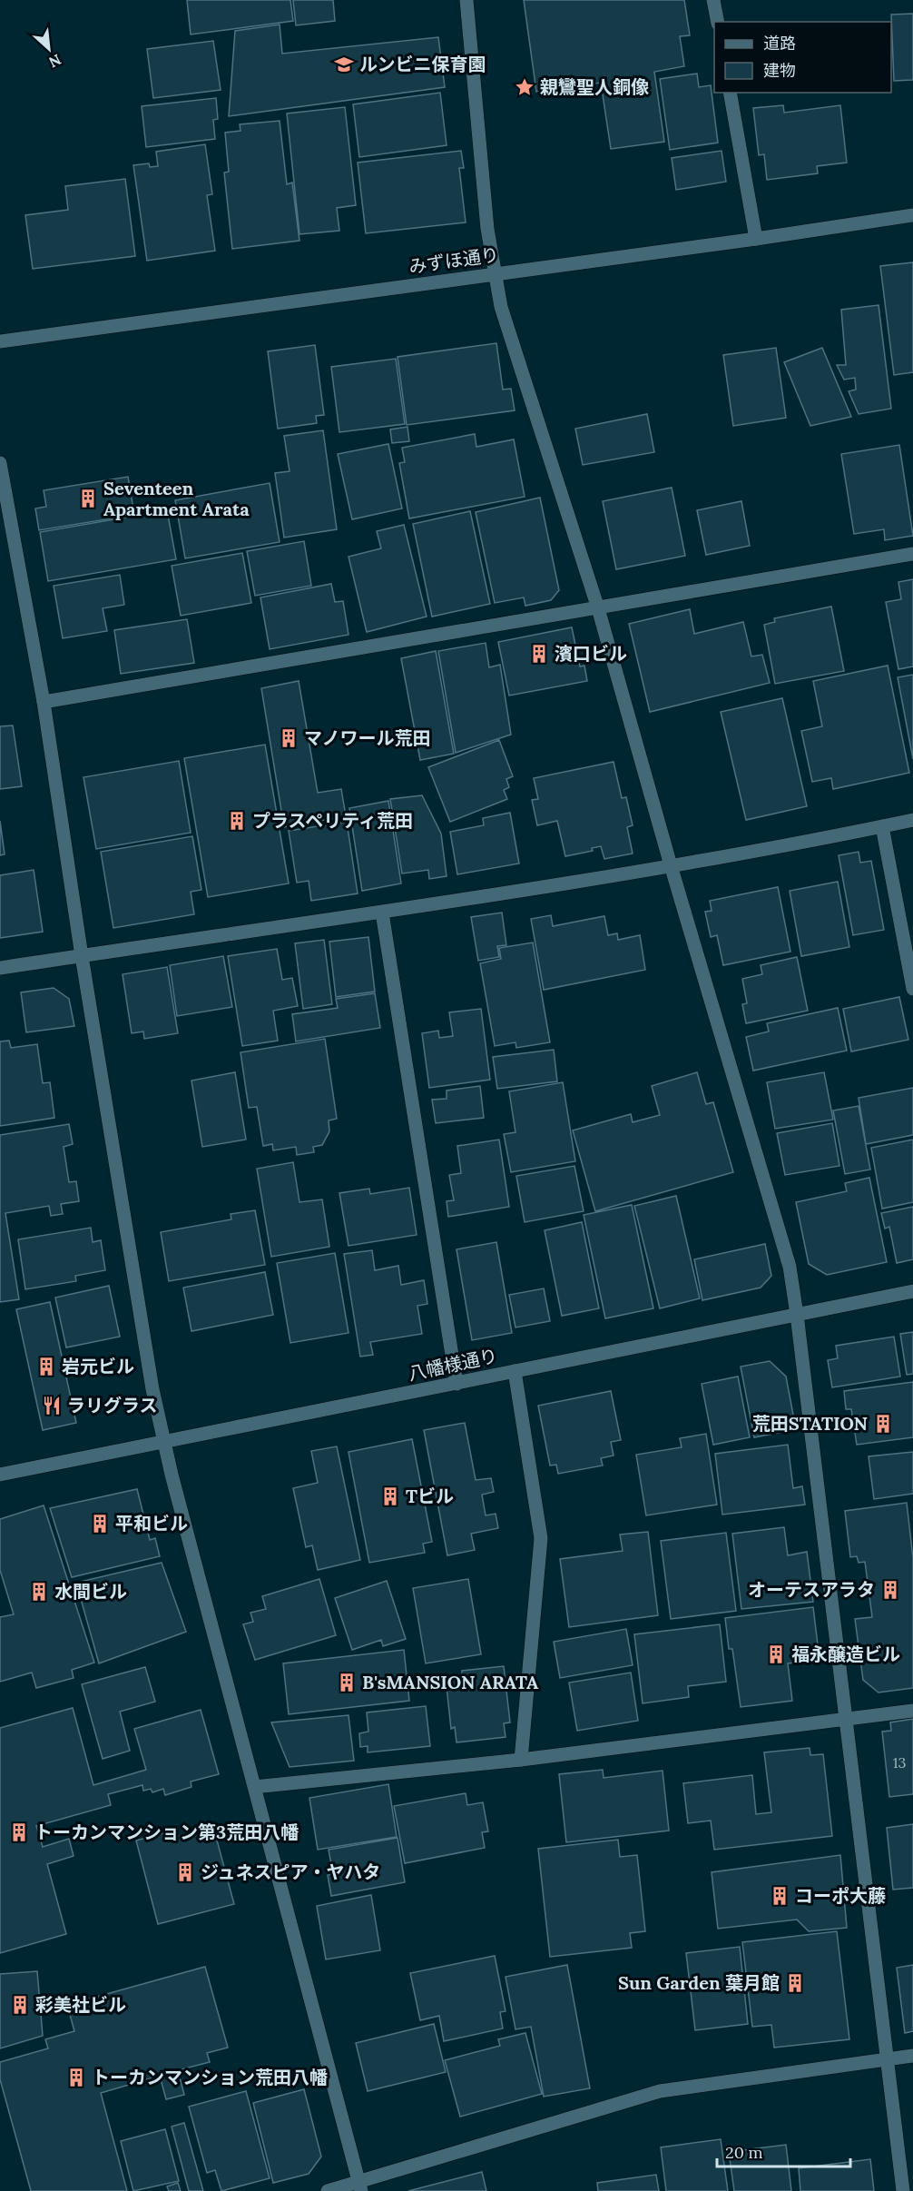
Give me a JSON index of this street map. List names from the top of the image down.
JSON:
{
  "streets": {
    "street": ["みずほ通り", "八幡様通り"]
  },
  "places": {
    "school or university": ["ルンビニ保育園"],
    "place": ["親鸞聖人銅像"],
    "building": [
      "Seventeen Apartment Arata",
      "濱口ビル",
      "マノワール荒田",
      "プラスペリティ荒田",
      "岩元ビル",
      "荒田STATION",
      "Tビル",
      "平和ビル",
      "オーテスアラタ",
      "水間ビル",
      "福永醸造ビル",
      "B'sMANSION ARATA",
      "トーカンマンション第3荒田八幡",
      "ジュネスピア・ヤハタ",
      "コーポ大藤",
      "Sun Garden 葉月館",
      "彩美社ビル",
      "トーカンマンション荒田八幡"
    ],
    "restaurant": ["ラリグラス"]
  },
  "house_numbers": ["13"],
  "legend": ["道路", "建物"],
  "scale_bar": "20 m",
  "north": "bottom right"
}
